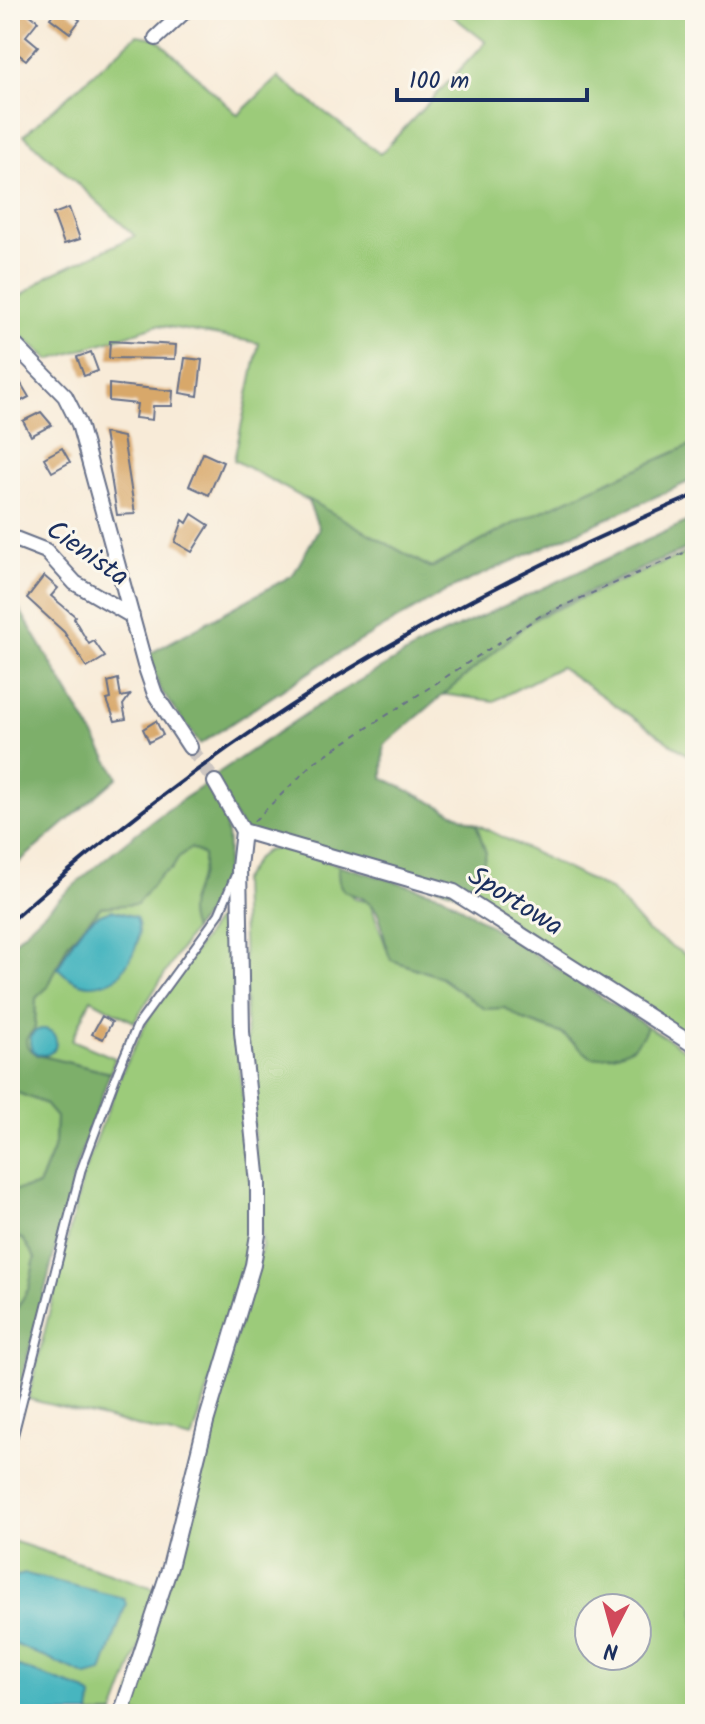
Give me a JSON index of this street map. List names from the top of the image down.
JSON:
{
  "streets": {
    "street": ["Cienista", "Sportowa"]
  },
  "scale_bar": "100 m",
  "north": "bottom"
}
